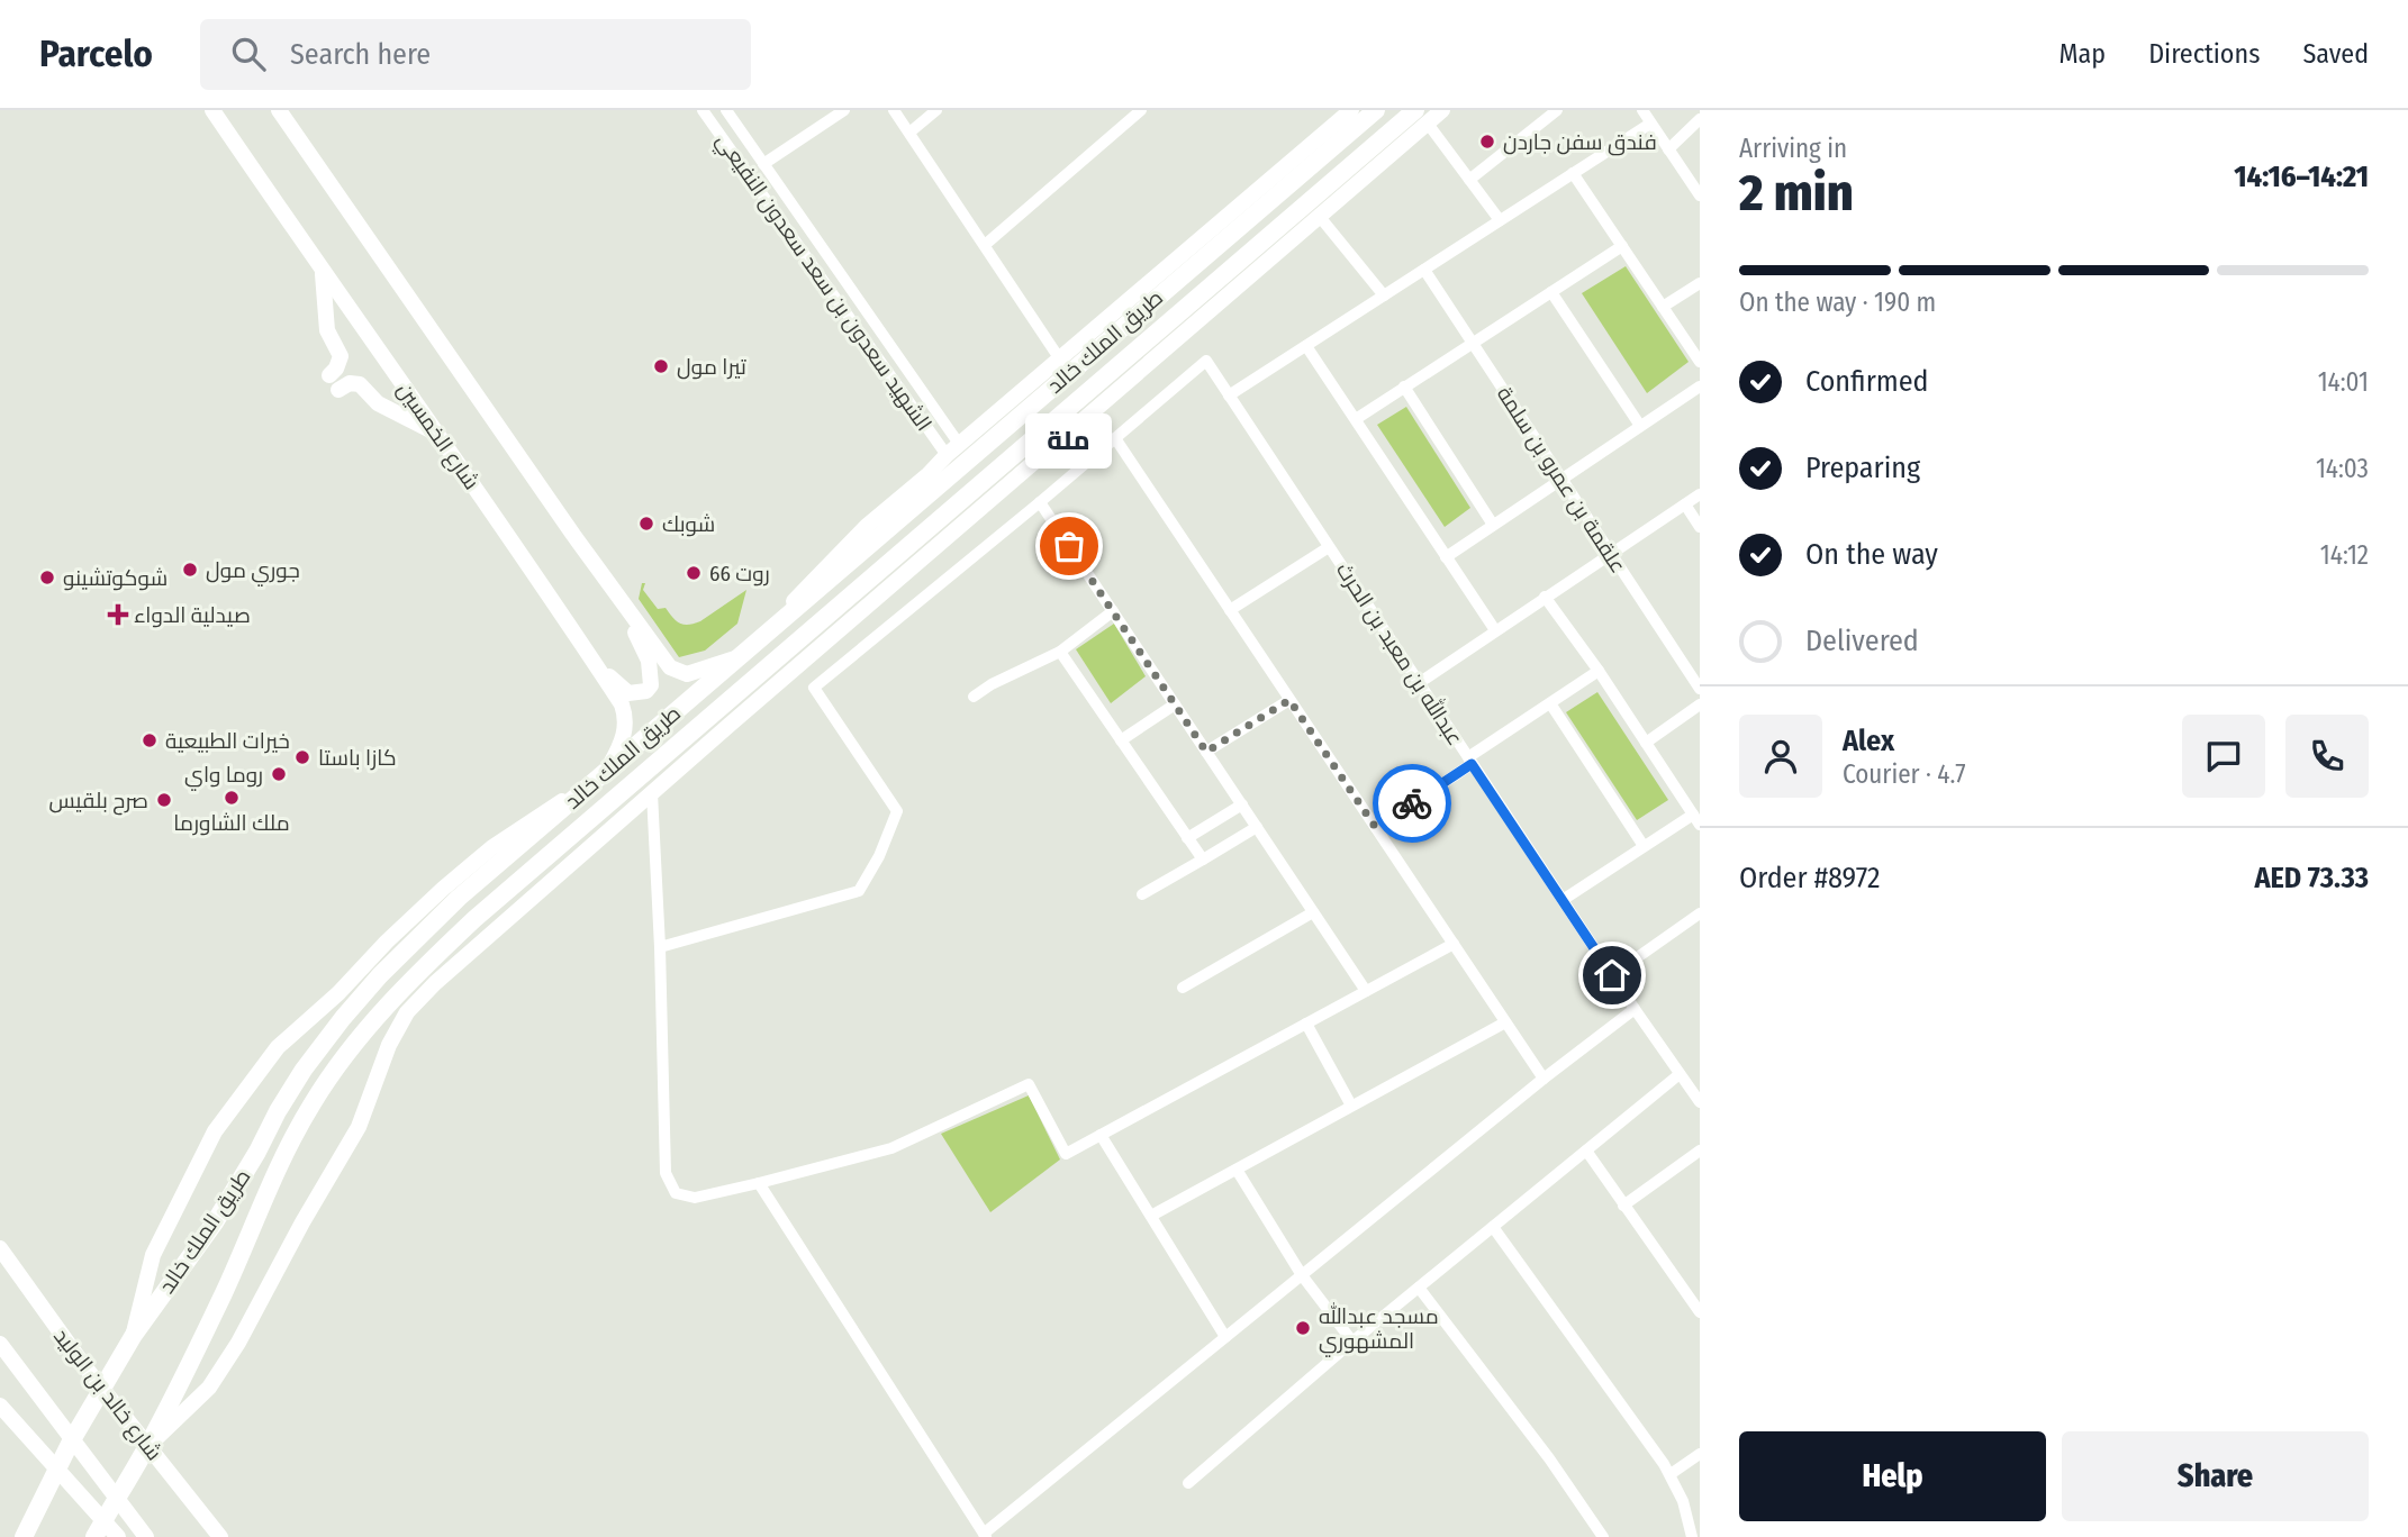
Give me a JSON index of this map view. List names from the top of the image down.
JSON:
{
  "streets": {
    "main road": ["طريق الملك خالد", "شارع الخمسين", "شارع خالد بن الوليد"],
    "street": ["الشهيد سعدون بن سعد سعدون النفيعي", "علقمة بن عمرو بن سلمة", "عبدالله بن معبد بن الحرث"]
  },
  "crossings": [
    ["طريق الملك خالد", "شارع الخمسين"]
  ],
  "places": {
    "other": [
      "فندق سفن جاردن",
      "تيرا مول",
      "شوبك",
      "ملة",
      "جوري مول",
      "روت 66",
      "شوكوتشينو",
      "خيرات الطبيعية",
      "كازا باستا",
      "روما واي",
      "ملك الشاورما",
      "صرح بلقيس",
      "مسجد عبدالله المشهوري"
    ],
    "health": ["صيدلية الدواء"]
  },
  "page": {
    "header": "Parcelo",
    "search": "Search here",
    "nav": ["Map", "Directions", "Saved"],
    "heading": ["2 min", "Arriving in", "14:16–14:21"],
    "panel": [
      "Alex",
      "Courier · 4.7",
      "Order #8972",
      "AED 73.33"
    ],
    "bar": "On the way · 190 m",
    "list": [
      ["Confirmed", "14:01"],
      ["Preparing", "14:03"],
      ["On the way", "14:12"],
      "Delivered"
    ],
    "bubble": "ملة",
    "buttons": ["Help", "Share"]
  }
}
